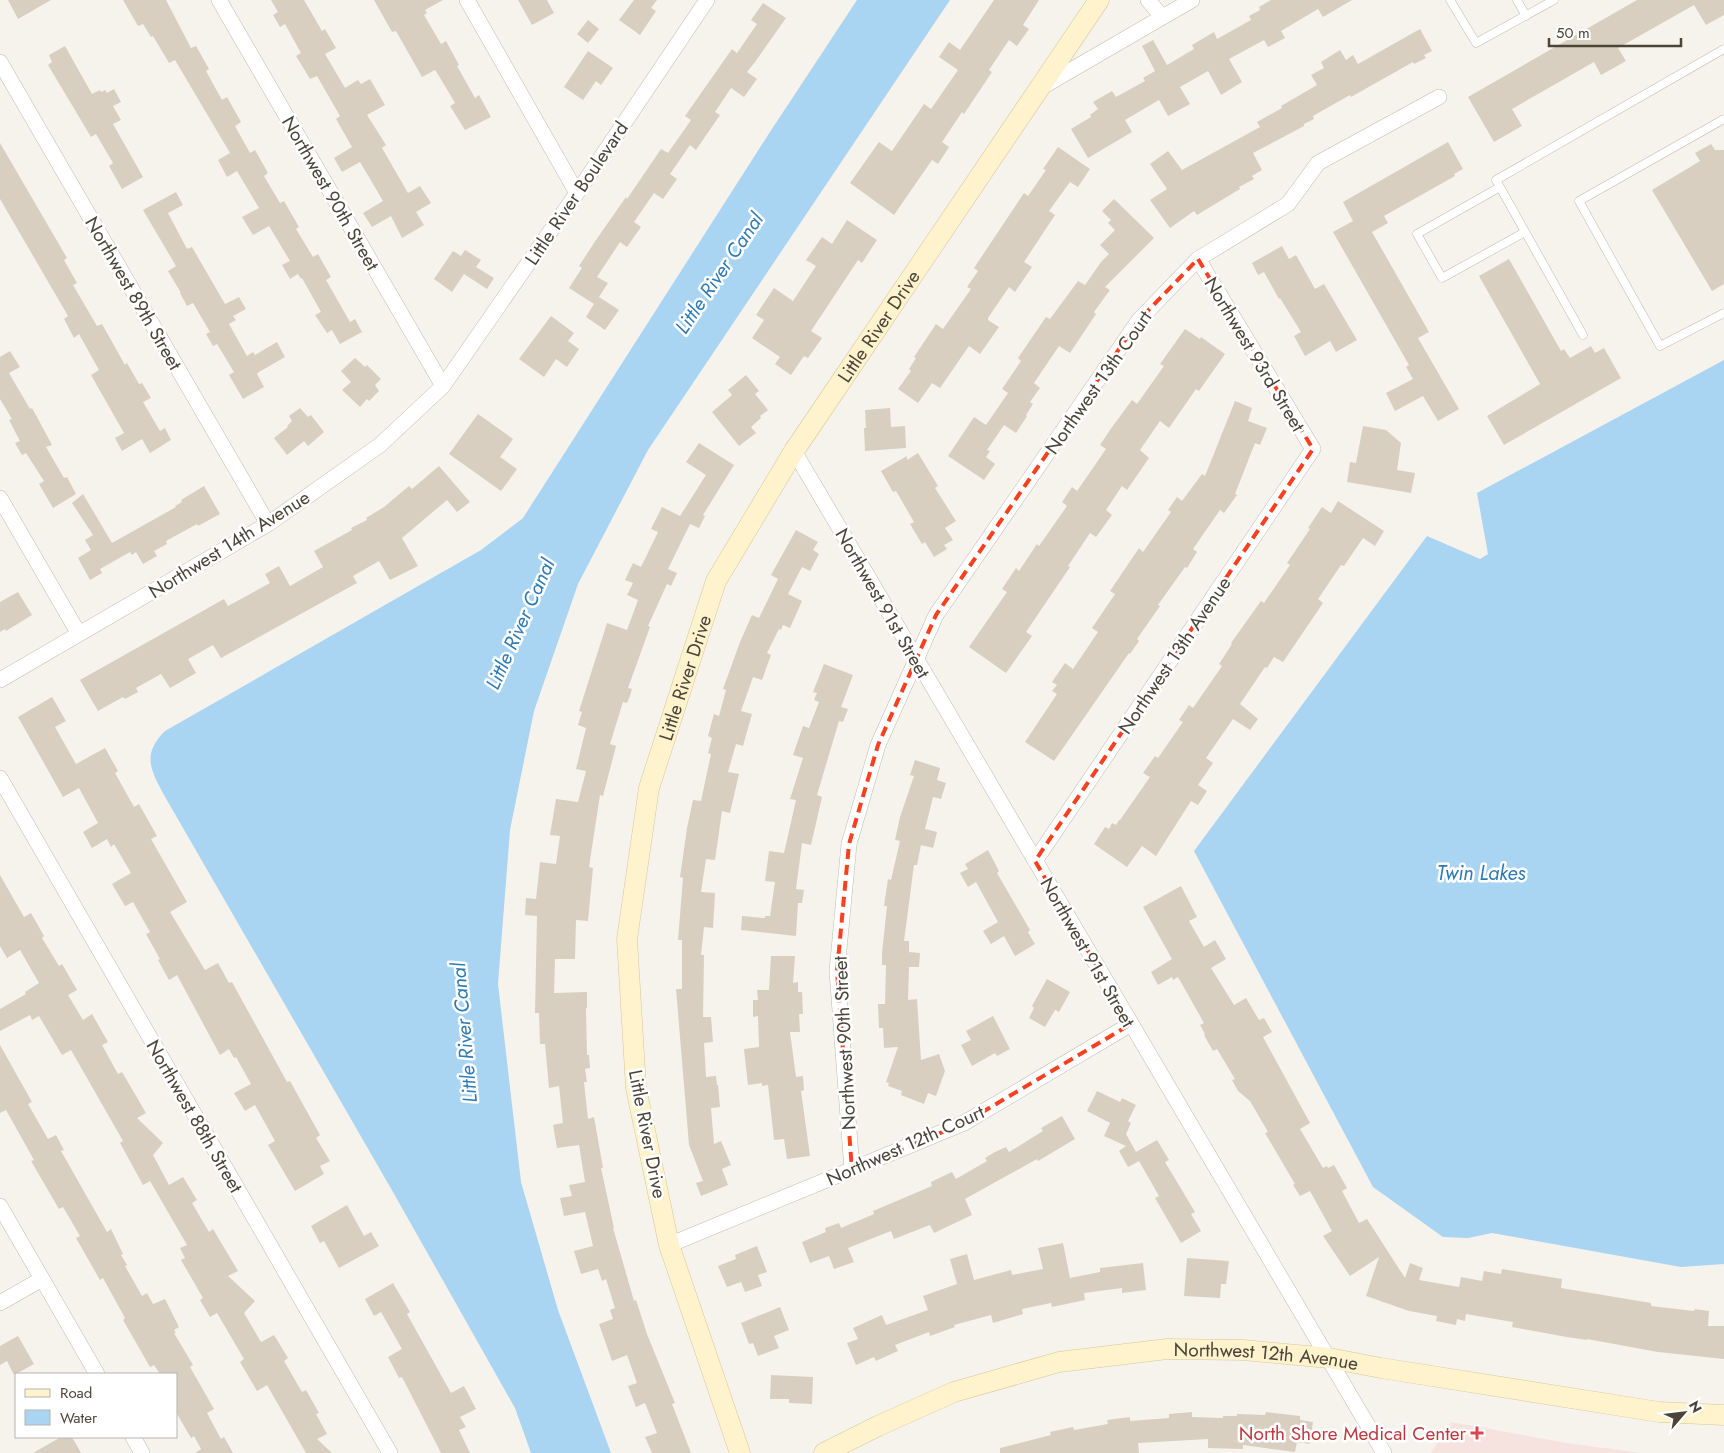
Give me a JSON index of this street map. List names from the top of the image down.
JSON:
{
  "streets": {
    "street": [
      "Northwest 90th Street",
      "Little River Boulevard",
      "Northwest 89th Street",
      "Little River Drive",
      "Northwest 93rd Street",
      "Northwest 13th Court",
      "Northwest 14th Avenue",
      "Northwest 91st Street",
      "Northwest 13th Avenue",
      "Northwest 88th Street",
      "Northwest 12th Court",
      "Northwest 12th Avenue"
    ]
  },
  "crossings": [
    ["Northwest 90th Street", "Little River Boulevard"],
    ["Northwest 90th Street", "Northwest 13th Court"],
    ["Northwest 90th Street", "Northwest 14th Avenue"],
    ["Northwest 90th Street", "Northwest 91st Street"],
    ["Northwest 90th Street", "Northwest 12th Court"],
    ["Little River Boulevard", "Northwest 14th Avenue"],
    ["Northwest 89th Street", "Northwest 14th Avenue"],
    ["Little River Drive", "Northwest 91st Street"],
    ["Little River Drive", "Northwest 12th Court"],
    ["Northwest 93rd Street", "Northwest 13th Court"],
    ["Northwest 93rd Street", "Northwest 13th Avenue"],
    ["Northwest 13th Court", "Northwest 91st Street"],
    ["Northwest 91st Street", "Northwest 13th Avenue"],
    ["Northwest 91st Street", "Northwest 12th Court"],
    ["Northwest 91st Street", "Northwest 12th Avenue"]
  ],
  "water": ["Little River Canal", "Twin Lakes"],
  "places": {
    "health": ["North Shore Medical Center"]
  },
  "legend": ["Road", "Water"],
  "scale_bar": "50 m",
  "north": "top right"
}
